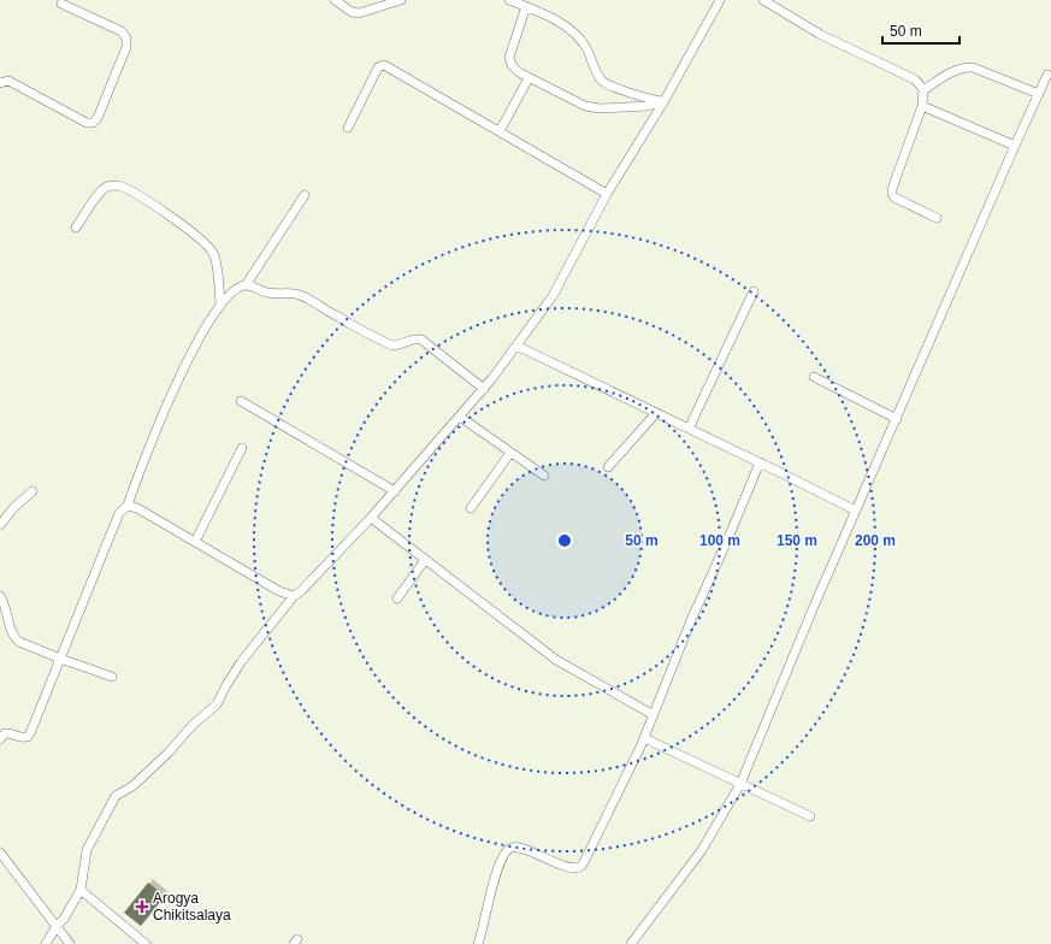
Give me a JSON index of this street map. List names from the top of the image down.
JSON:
{
  "places": {
    "health": ["Arogya Chikitsalaya"]
  },
  "scale_bar": "50 m",
  "rings": [
    "50 m",
    "100 m",
    "150 m",
    "200 m"
  ]
}
